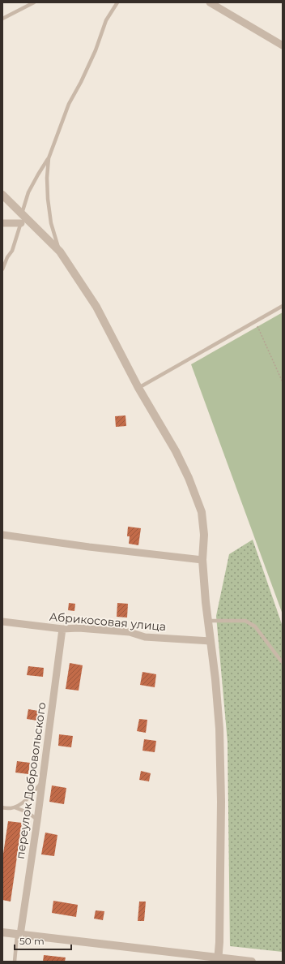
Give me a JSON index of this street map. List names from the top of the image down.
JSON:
{
  "streets": {
    "street": ["Абрикосовая улица", "переулок Добровольского"]
  },
  "crossings": [
    ["Абрикосовая улица", "переулок Добровольского"]
  ],
  "scale_bar": "50 m"
}
